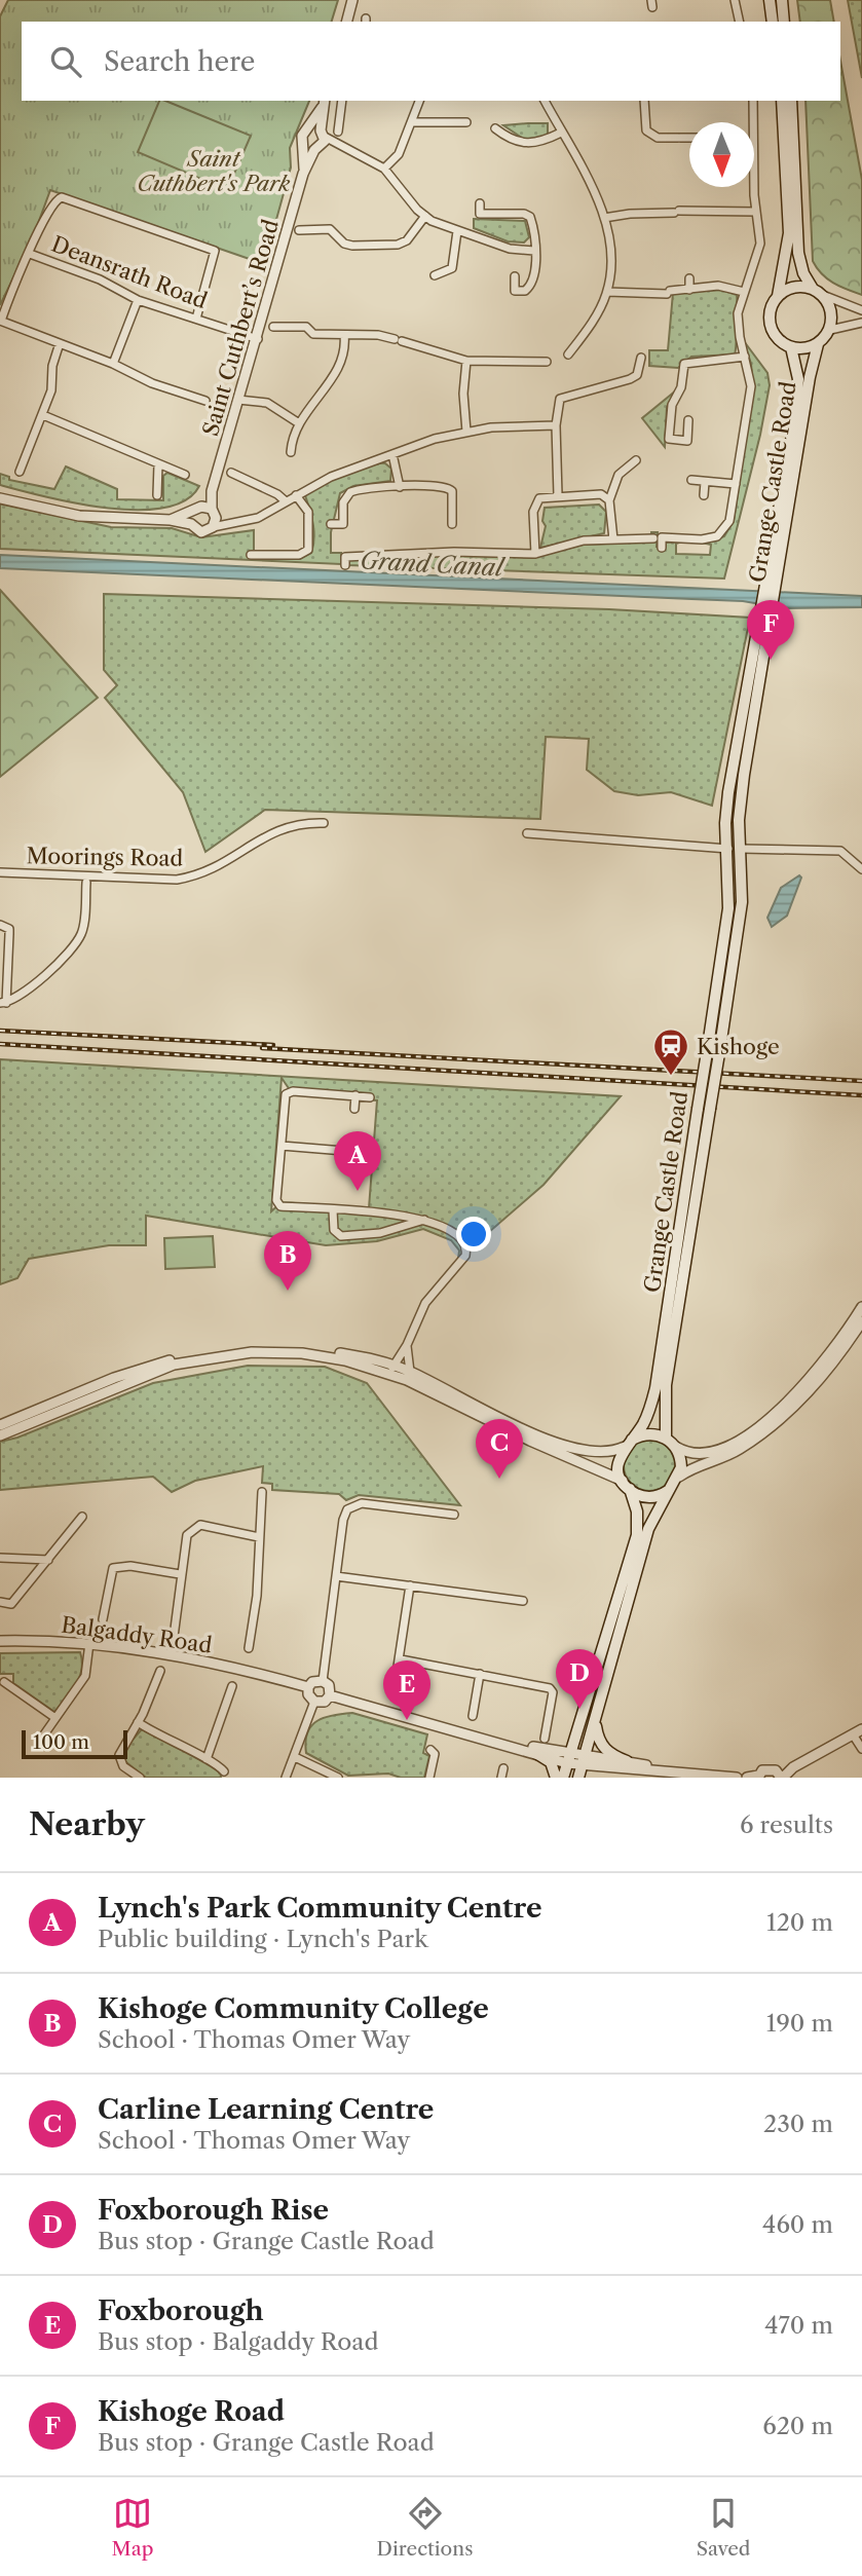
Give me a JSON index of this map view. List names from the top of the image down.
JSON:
{
  "streets": {
    "main road": ["Grange Castle Road"],
    "street": [
      "Deansrath Road",
      "Saint Cuthbert’s Road",
      "Moorings Road",
      "Balgaddy Road"
    ]
  },
  "crossings": [
    ["Deansrath Road", "Saint Cuthbert’s Road"]
  ],
  "water": ["Grand Canal"],
  "parks": ["Saint Cuthbert's Park"],
  "places": {
    "station": ["Kishoge"]
  },
  "scale_bar": "100 m",
  "north": "bottom",
  "page": {
    "search": "Search here",
    "pins": [
      "F",
      "A",
      "B",
      "C",
      "D",
      "E"
    ],
    "scale": "100 m",
    "heading": ["Nearby", "6 results"],
    "list": [
      {
        "mark": "A",
        "name": "Lynch's Park Community Centre",
        "note": "Public building · Lynch's Park",
        "value": "120 m"
      },
      {
        "mark": "B",
        "name": "Kishoge Community College",
        "note": "School · Thomas Omer Way",
        "value": "190 m"
      },
      {
        "mark": "C",
        "name": "Carline Learning Centre",
        "note": "School · Thomas Omer Way",
        "value": "230 m"
      },
      {
        "mark": "D",
        "name": "Foxborough Rise",
        "note": "Bus stop · Grange Castle Road",
        "value": "460 m"
      },
      {
        "mark": "E",
        "name": "Foxborough",
        "note": "Bus stop · Balgaddy Road",
        "value": "470 m"
      },
      {
        "mark": "F",
        "name": "Kishoge Road",
        "note": "Bus stop · Grange Castle Road",
        "value": "620 m"
      }
    ],
    "nav": ["Map", "Directions", "Saved"]
  }
}
